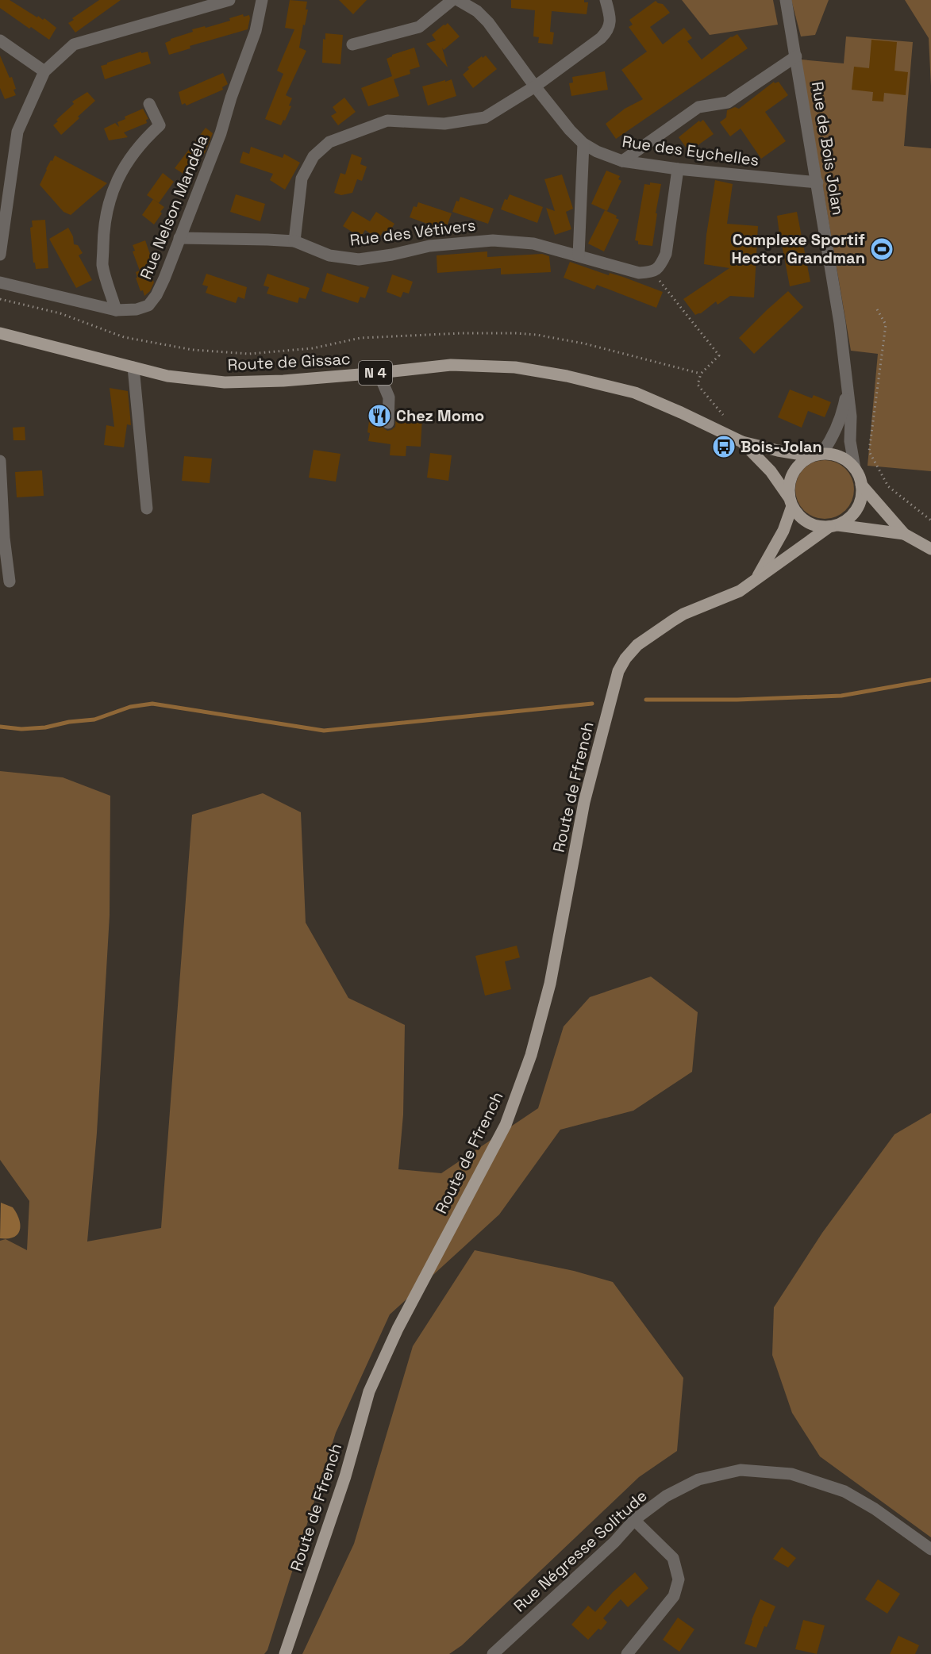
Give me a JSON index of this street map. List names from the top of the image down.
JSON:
{
  "streets": {
    "main road": ["Route de Gissac", "N 4", "Route de Ffrench"],
    "street": [
      "Rue de Bois Jolan",
      "Rue des Eychelles",
      "Rue Nelson Mandéla",
      "Rue des Vétivers",
      "Rue Négresse Solitude"
    ]
  },
  "crossings": [
    ["Rue de Bois Jolan", "Rue des Eychelles"],
    ["Rue de Bois Jolan", "Route de Gissac"],
    ["Rue de Bois Jolan", "Route de Ffrench"],
    ["Rue Nelson Mandéla", "Rue des Vétivers"],
    ["Route de Gissac", "Route de Ffrench"]
  ],
  "places": {
    "sports": ["Complexe Sportif Hector Grandman"],
    "restaurant": ["Chez Momo"],
    "bus stop": ["Bois-Jolan"]
  }
}
